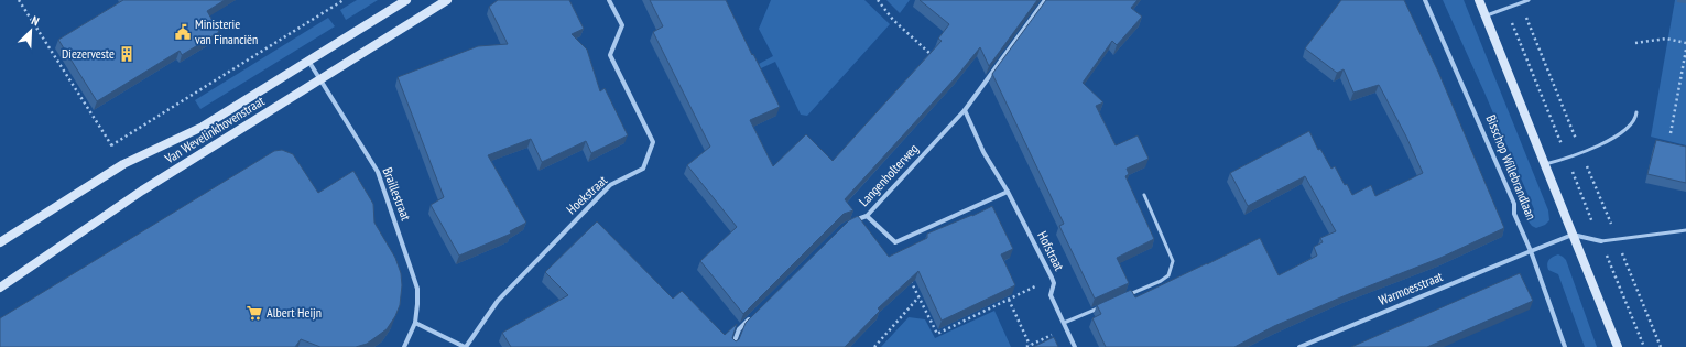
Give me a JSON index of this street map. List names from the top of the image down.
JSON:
{
  "streets": {
    "main road": ["Van Wevelinkhovenstraat"],
    "street": [
      "Bisschop Willebrandlaan",
      "Langenholterweg",
      "Braillestraat",
      "Hoekstraat",
      "Hofstraat",
      "Warmoesstraat"
    ]
  },
  "crossings": [
    ["Van Wevelinkhovenstraat", "Braillestraat"],
    ["Bisschop Willebrandlaan", "Warmoesstraat"],
    ["Langenholterweg", "Hofstraat"]
  ],
  "places": {
    "public building": ["Ministerie van Financiën"],
    "building": ["Diezerveste"],
    "supermarket": ["Albert Heijn"]
  },
  "north": "top right"
}
